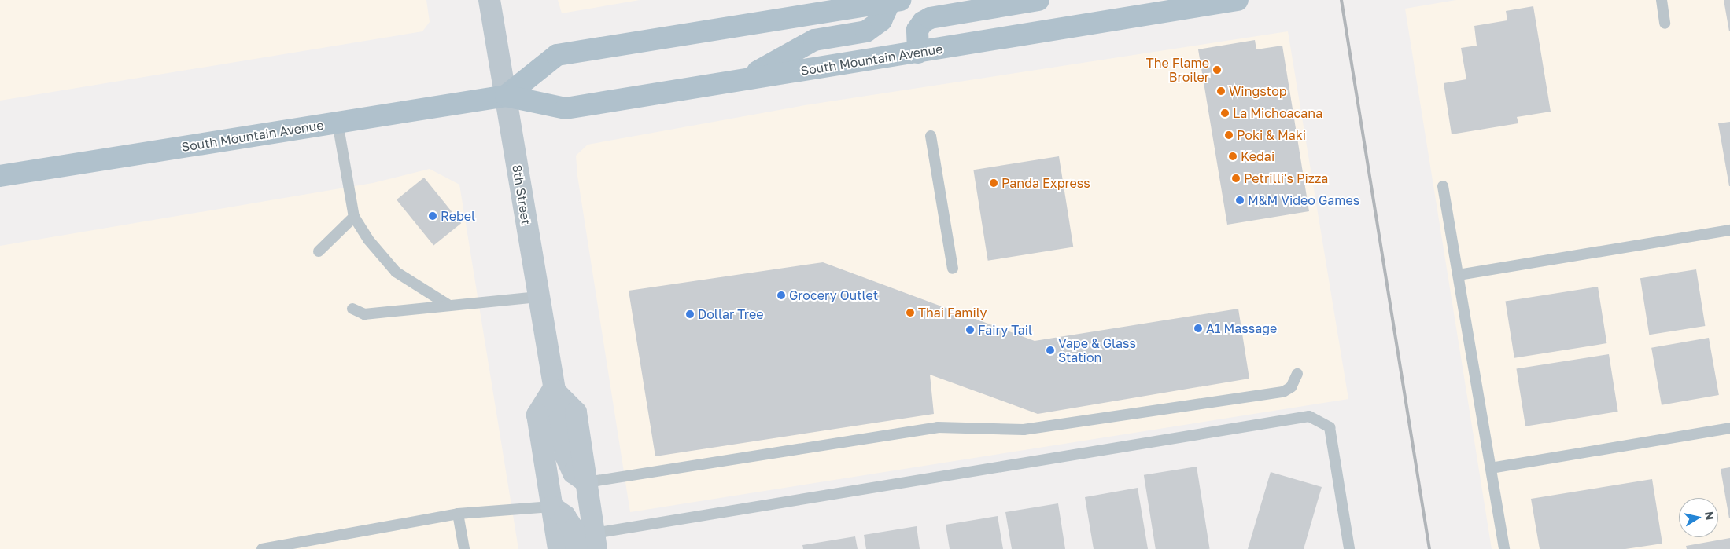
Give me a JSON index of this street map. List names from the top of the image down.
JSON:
{
  "streets": {
    "main road": ["South Mountain Avenue"],
    "street": ["8th Street"]
  },
  "crossings": [
    ["South Mountain Avenue", "8th Street"]
  ],
  "places": [
    "The Flame Broiler",
    "Wingstop",
    "La Michoacana",
    "Poki & Maki",
    "Kedai",
    "Petrilli's Pizza",
    "Panda Express",
    "M&M Video Games",
    "Rebel",
    "Grocery Outlet",
    "Thai Family",
    "Dollar Tree",
    "A1 Massage",
    "Fairy Tail",
    "Vape & Glass Station"
  ],
  "north": "right"
}
